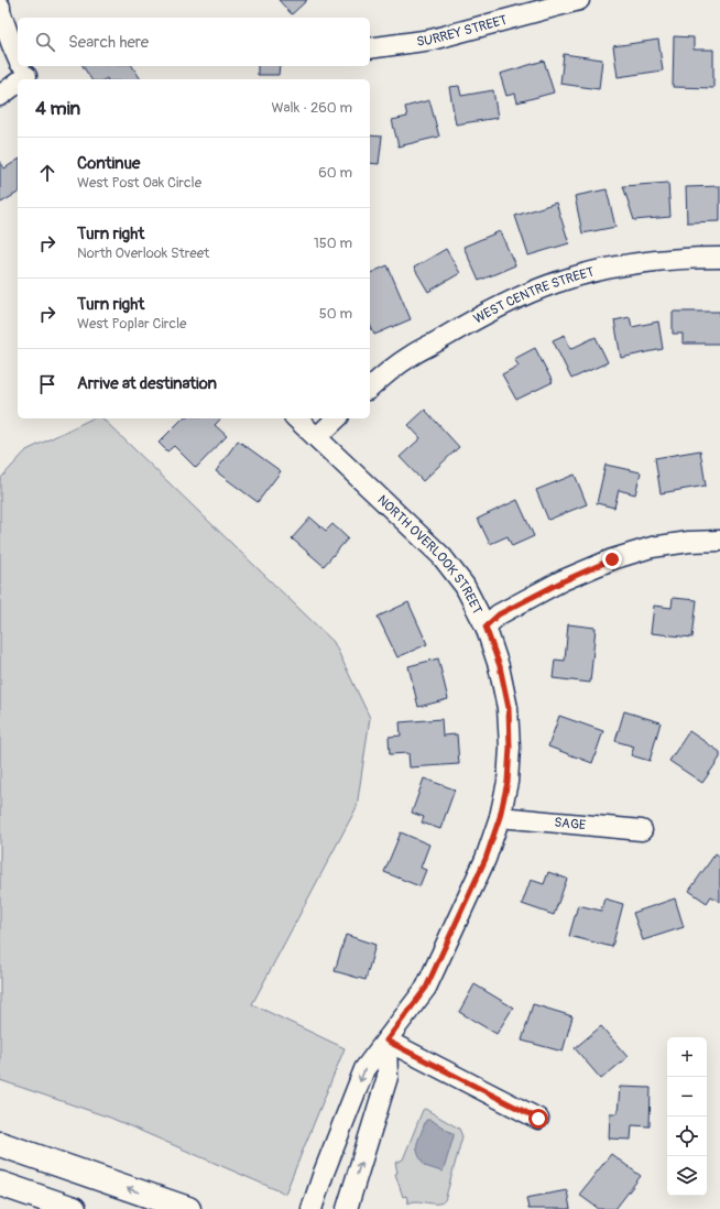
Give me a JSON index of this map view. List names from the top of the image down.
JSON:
{
  "streets": {
    "street": [
      "SURREY STREET",
      "WEST CENTRE STREET",
      "NORTH OVERLOOK STREET",
      "SAGE"
    ]
  },
  "crossings": [
    ["NORTH OVERLOOK STREET", "SAGE"]
  ],
  "page": {
    "search": "Search here",
    "heading": ["4 min", "Walk · 260 m"],
    "list": [
      ["Continue", "West Post Oak Circle", "60 m"],
      ["Turn right", "North Overlook Street", "150 m"],
      ["Turn right", "West Poplar Circle", "50 m"],
      "Arrive at destination"
    ],
    "map_buttons": ["+", "−"]
  }
}
